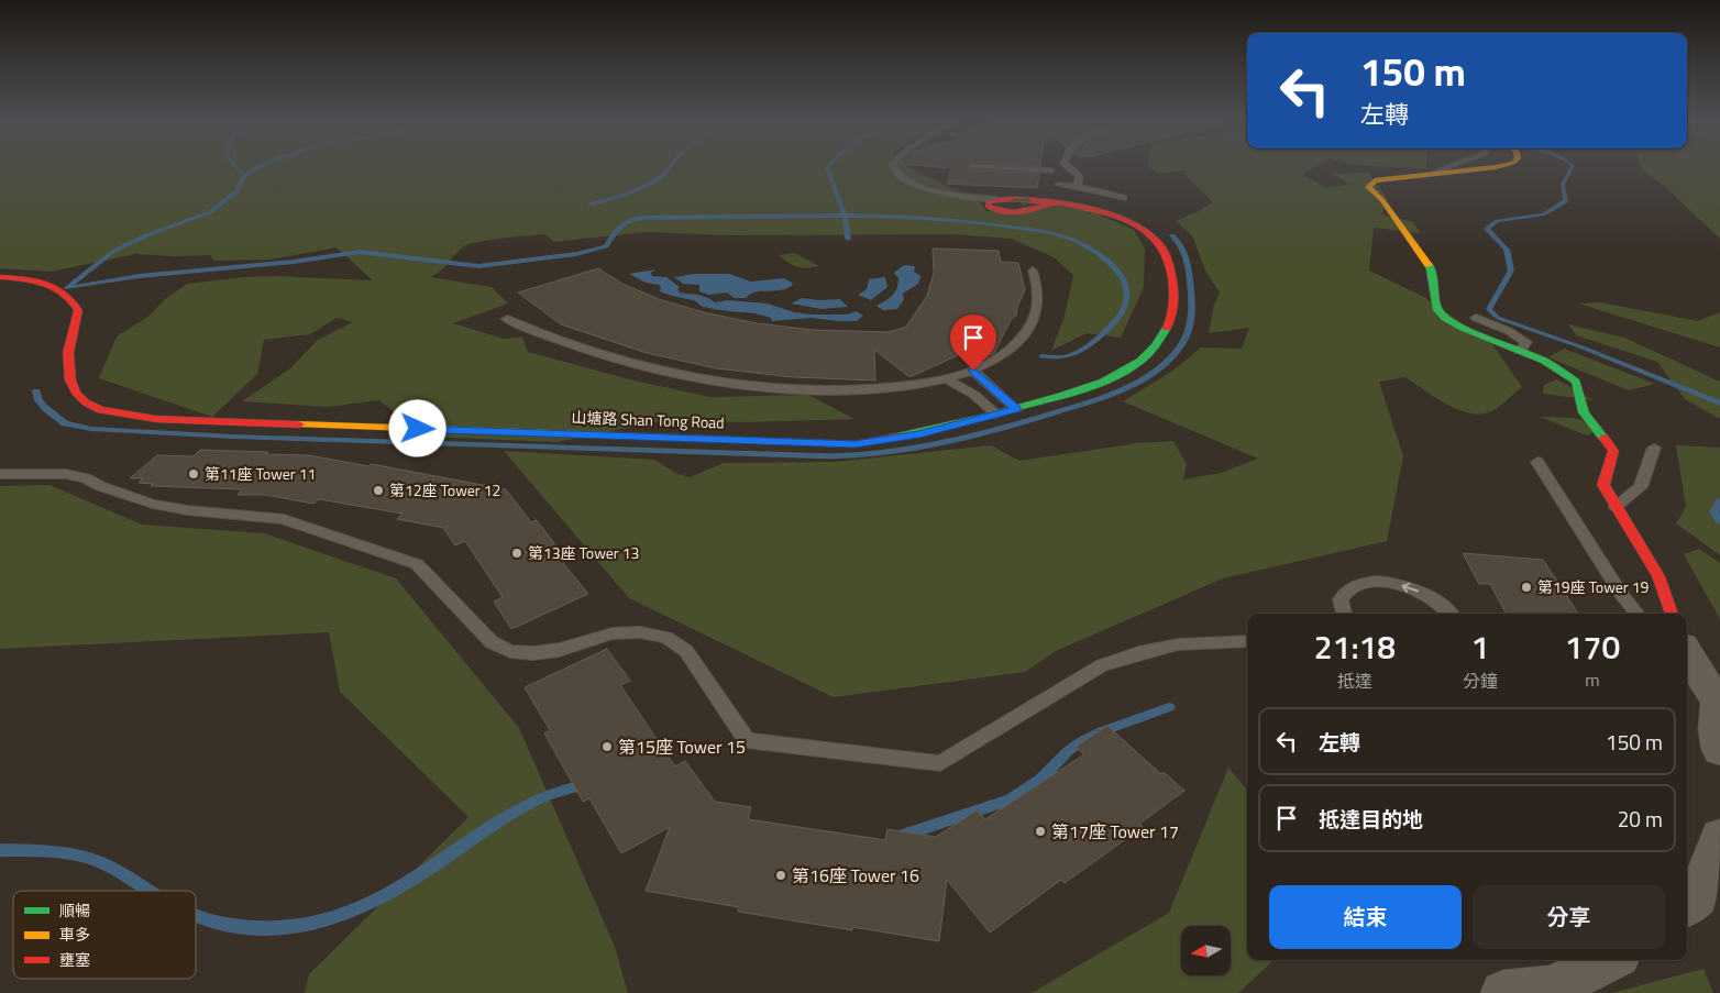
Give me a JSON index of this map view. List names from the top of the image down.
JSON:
{
  "streets": {
    "street": ["山塘路 Shan Tong Road"]
  },
  "places": [
    "第11座 Tower 11",
    "第12座 Tower 12",
    "第13座 Tower 13",
    "第19座 Tower 19",
    "第15座 Tower 15",
    "第17座 Tower 17",
    "第16座 Tower 16"
  ],
  "legend": ["順暢", "車多", "壅塞"],
  "north": "left",
  "page": {
    "turn": ["150 m", "左轉"],
    "eta": [
      "21:18",
      "抵達",
      "1",
      "分鐘",
      "170",
      "m"
    ],
    "list": [
      {
        "name": "左轉",
        "value": "150 m"
      },
      {
        "name": "抵達目的地",
        "value": "20 m"
      }
    ],
    "buttons": ["結束", "分享"]
  }
}
